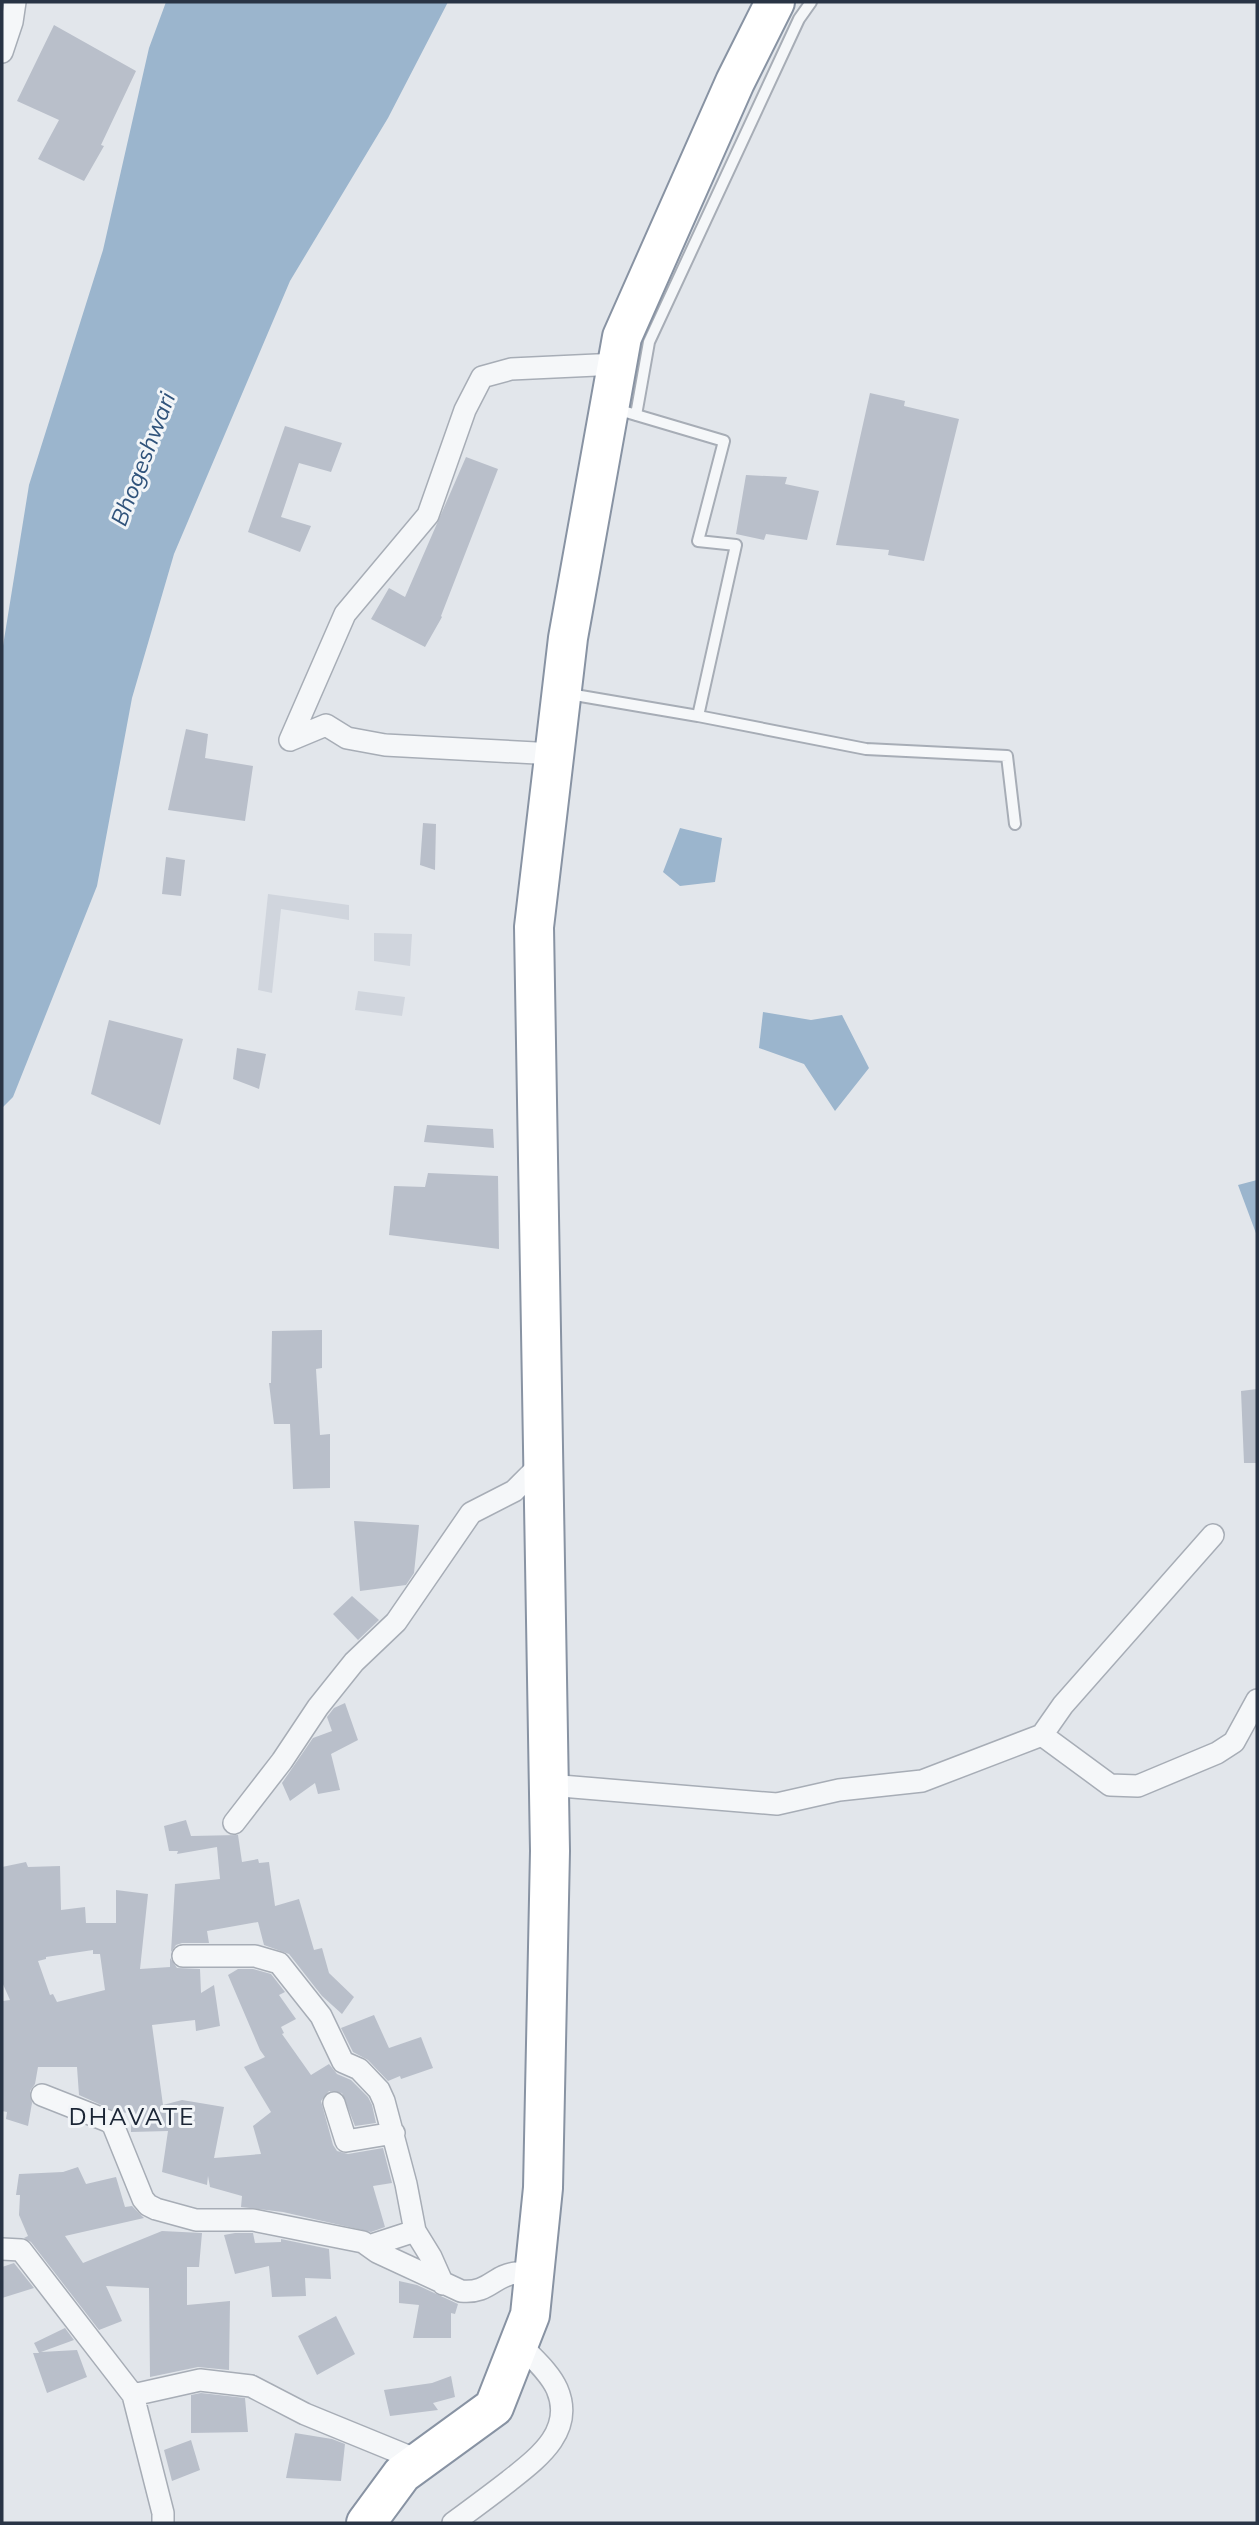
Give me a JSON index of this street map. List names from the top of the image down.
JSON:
{
  "districts": ["DHAVATE"],
  "water": ["Bhogeshwari"]
}
